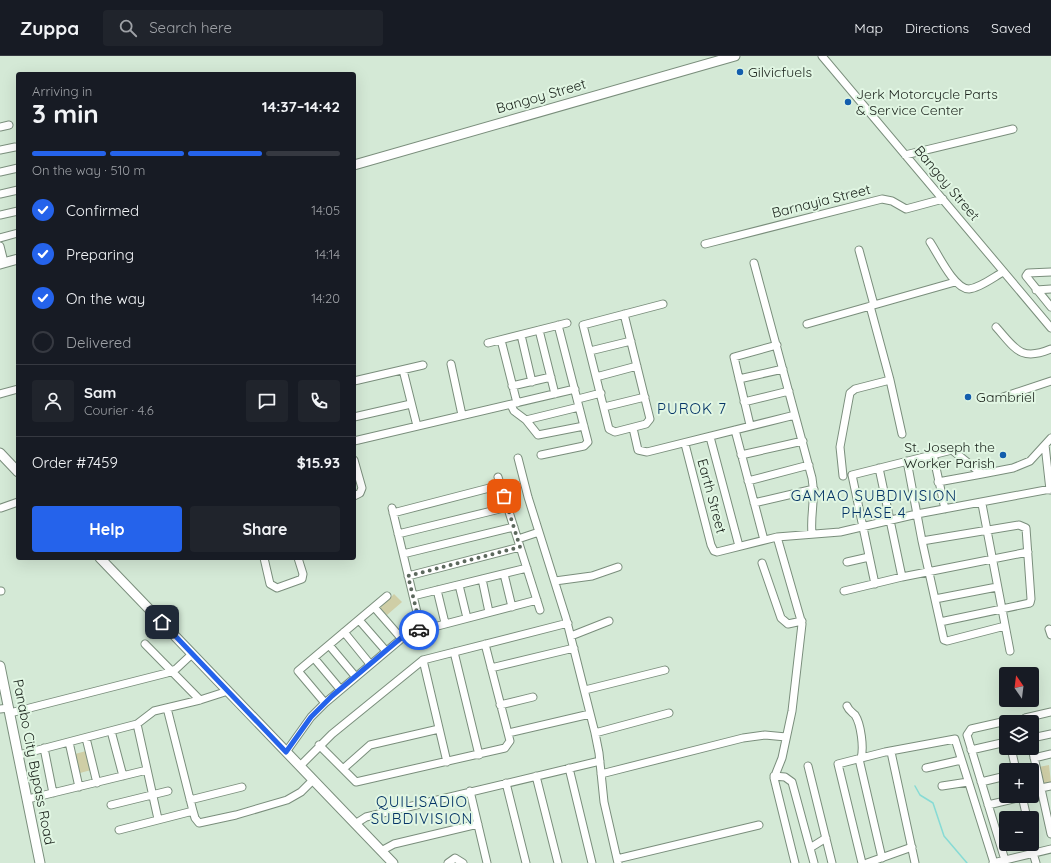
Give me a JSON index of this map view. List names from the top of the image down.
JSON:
{
  "streets": {
    "main road": ["Bangoy Street", "Panabo City Bypass Road"],
    "street": ["Barnayia Street", "Earth Street"]
  },
  "crossings": [
    ["Bangoy Street", "Barnayia Street"]
  ],
  "districts": ["PUROK 7", "GAMAO SUBDIVISION PHASE 4", "QUILISADIO SUBDIVISION"],
  "places": [
    "Gilvicfuels",
    "Jerk Motorcycle Parts & Service Center",
    "Gambriel",
    "St. Joseph the Worker Parish"
  ],
  "north": "top",
  "page": {
    "header": "Zuppa",
    "search": "Search here",
    "nav": ["Map", "Directions", "Saved"],
    "heading": ["3 min", "Arriving in", "14:37–14:42"],
    "panel": [
      "Sam",
      "Courier · 4.6",
      "Order #7459",
      "$15.93"
    ],
    "bar": "On the way · 510 m",
    "list": [
      ["Confirmed", "14:05"],
      ["Preparing", "14:14"],
      ["On the way", "14:20"],
      "Delivered"
    ],
    "buttons": ["Help", "Share"],
    "map_buttons": ["+", "−"]
  }
}
